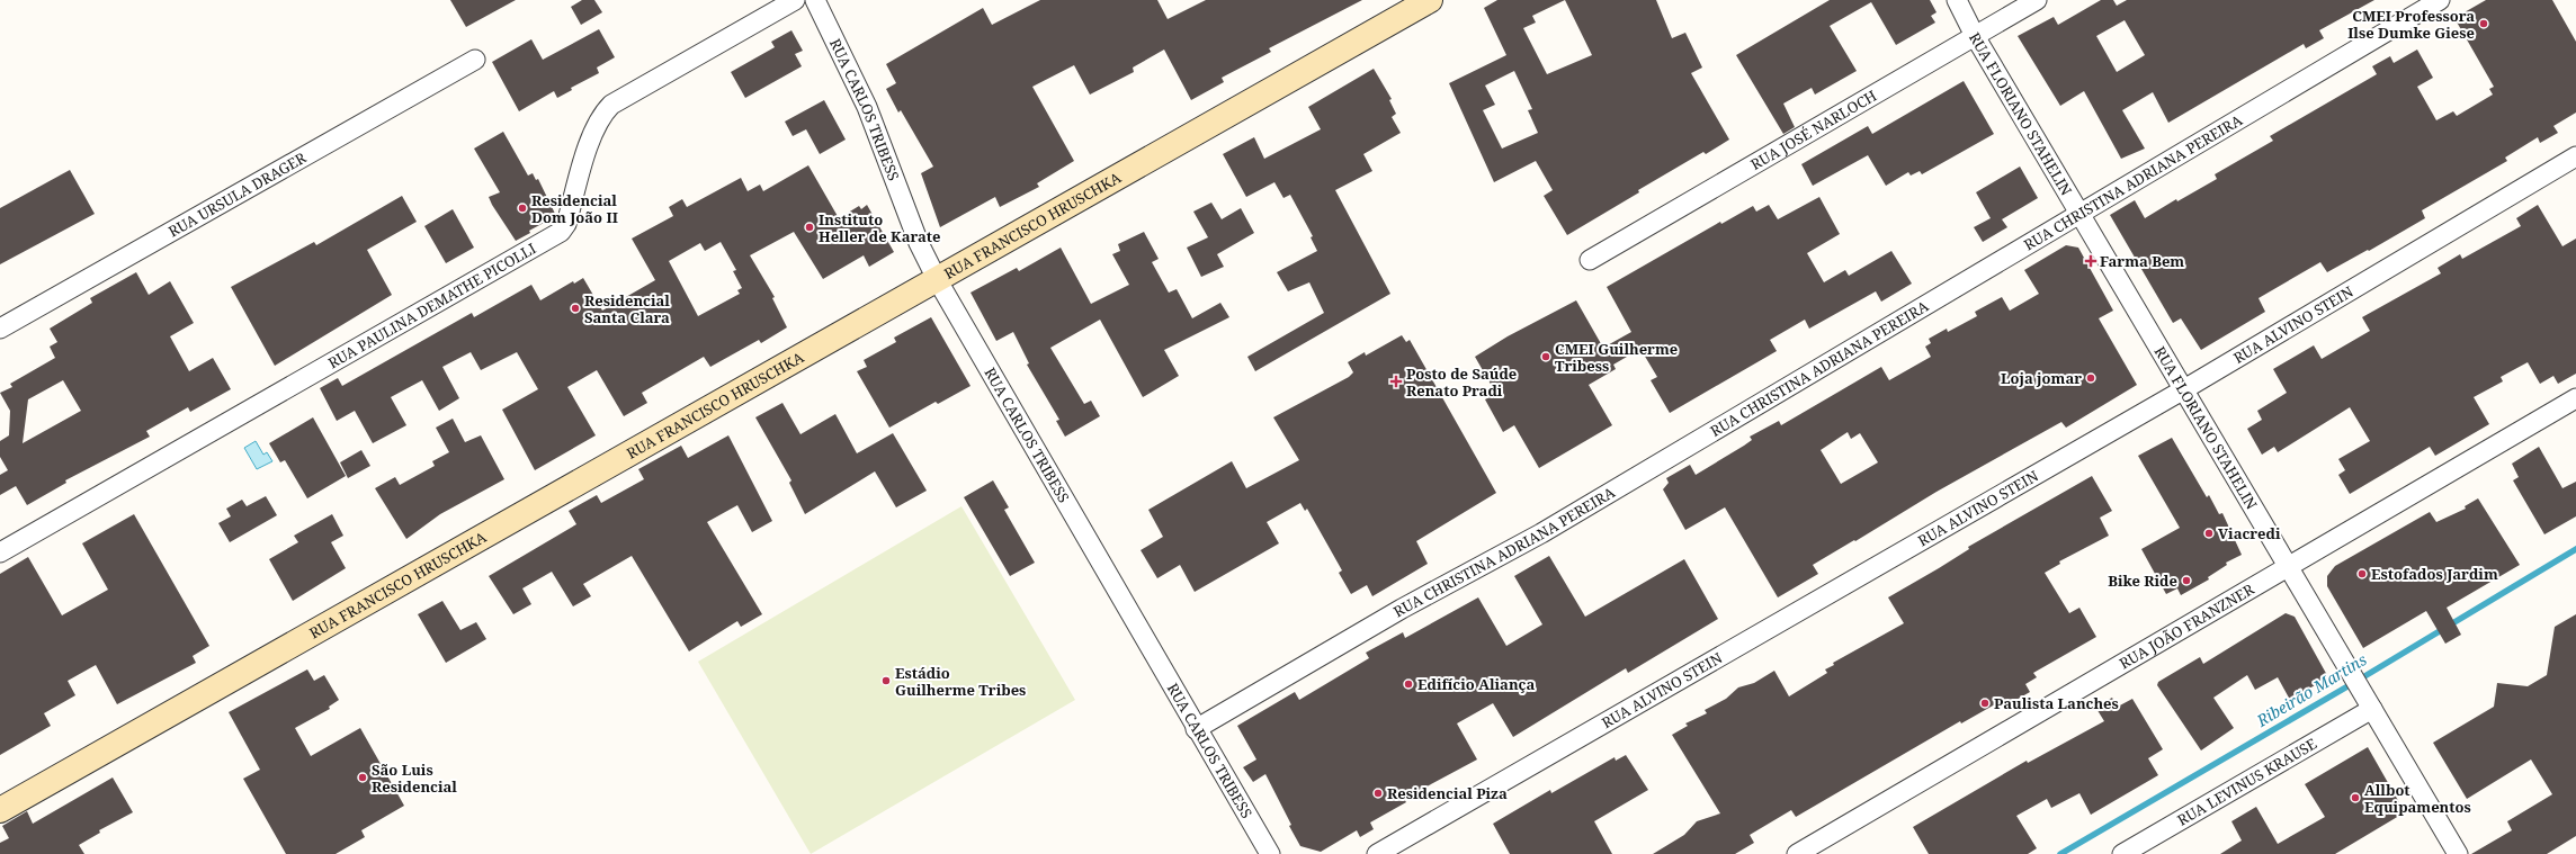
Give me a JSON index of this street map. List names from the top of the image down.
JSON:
{
  "streets": {
    "main road": ["RUA FRANCISCO HRUSCHKA"],
    "street": [
      "RUA CARLOS TRIBESS",
      "RUA FLORIANO STAHELIN",
      "RUA JOSÉ NARLOCH",
      "RUA CHRISTINA ADRIANA PEREIRA",
      "RUA URSULA DRAGER",
      "RUA PAULINA DEMATHE PICOLLI",
      "RUA ALVINO STEIN",
      "RUA JOÃO FRANZNER",
      "RUA LEVINUS KRAUSE"
    ]
  },
  "crossings": [
    ["RUA CARLOS TRIBESS", "RUA CHRISTINA ADRIANA PEREIRA"],
    ["RUA CARLOS TRIBESS", "RUA FRANCISCO HRUSCHKA"],
    ["RUA FLORIANO STAHELIN", "RUA JOSÉ NARLOCH"],
    ["RUA FLORIANO STAHELIN", "RUA CHRISTINA ADRIANA PEREIRA"],
    ["RUA FLORIANO STAHELIN", "RUA ALVINO STEIN"],
    ["RUA FLORIANO STAHELIN", "RUA JOÃO FRANZNER"],
    ["RUA FLORIANO STAHELIN", "RUA LEVINUS KRAUSE"]
  ],
  "water": ["Ribeirão Martins"],
  "places": {
    "other": [
      "CMEI Professora Ilse Dumke Giese",
      "Residencial Dom João II",
      "Instituto Heller de Karate",
      "Residencial Santa Clara",
      "CMEI Guilherme Tribess",
      "Loja jomar",
      "Viacredi",
      "Estofados Jardim",
      "Bike Ride",
      "Estádio Guilherme Tribes",
      "Edifício Aliança",
      "Paulista Lanches",
      "São Luis Residencial",
      "Residencial Piza",
      "Allbot Equipamentos"
    ],
    "health": ["Farma Bem", "Posto de Saúde Renato Pradi"]
  }
}
